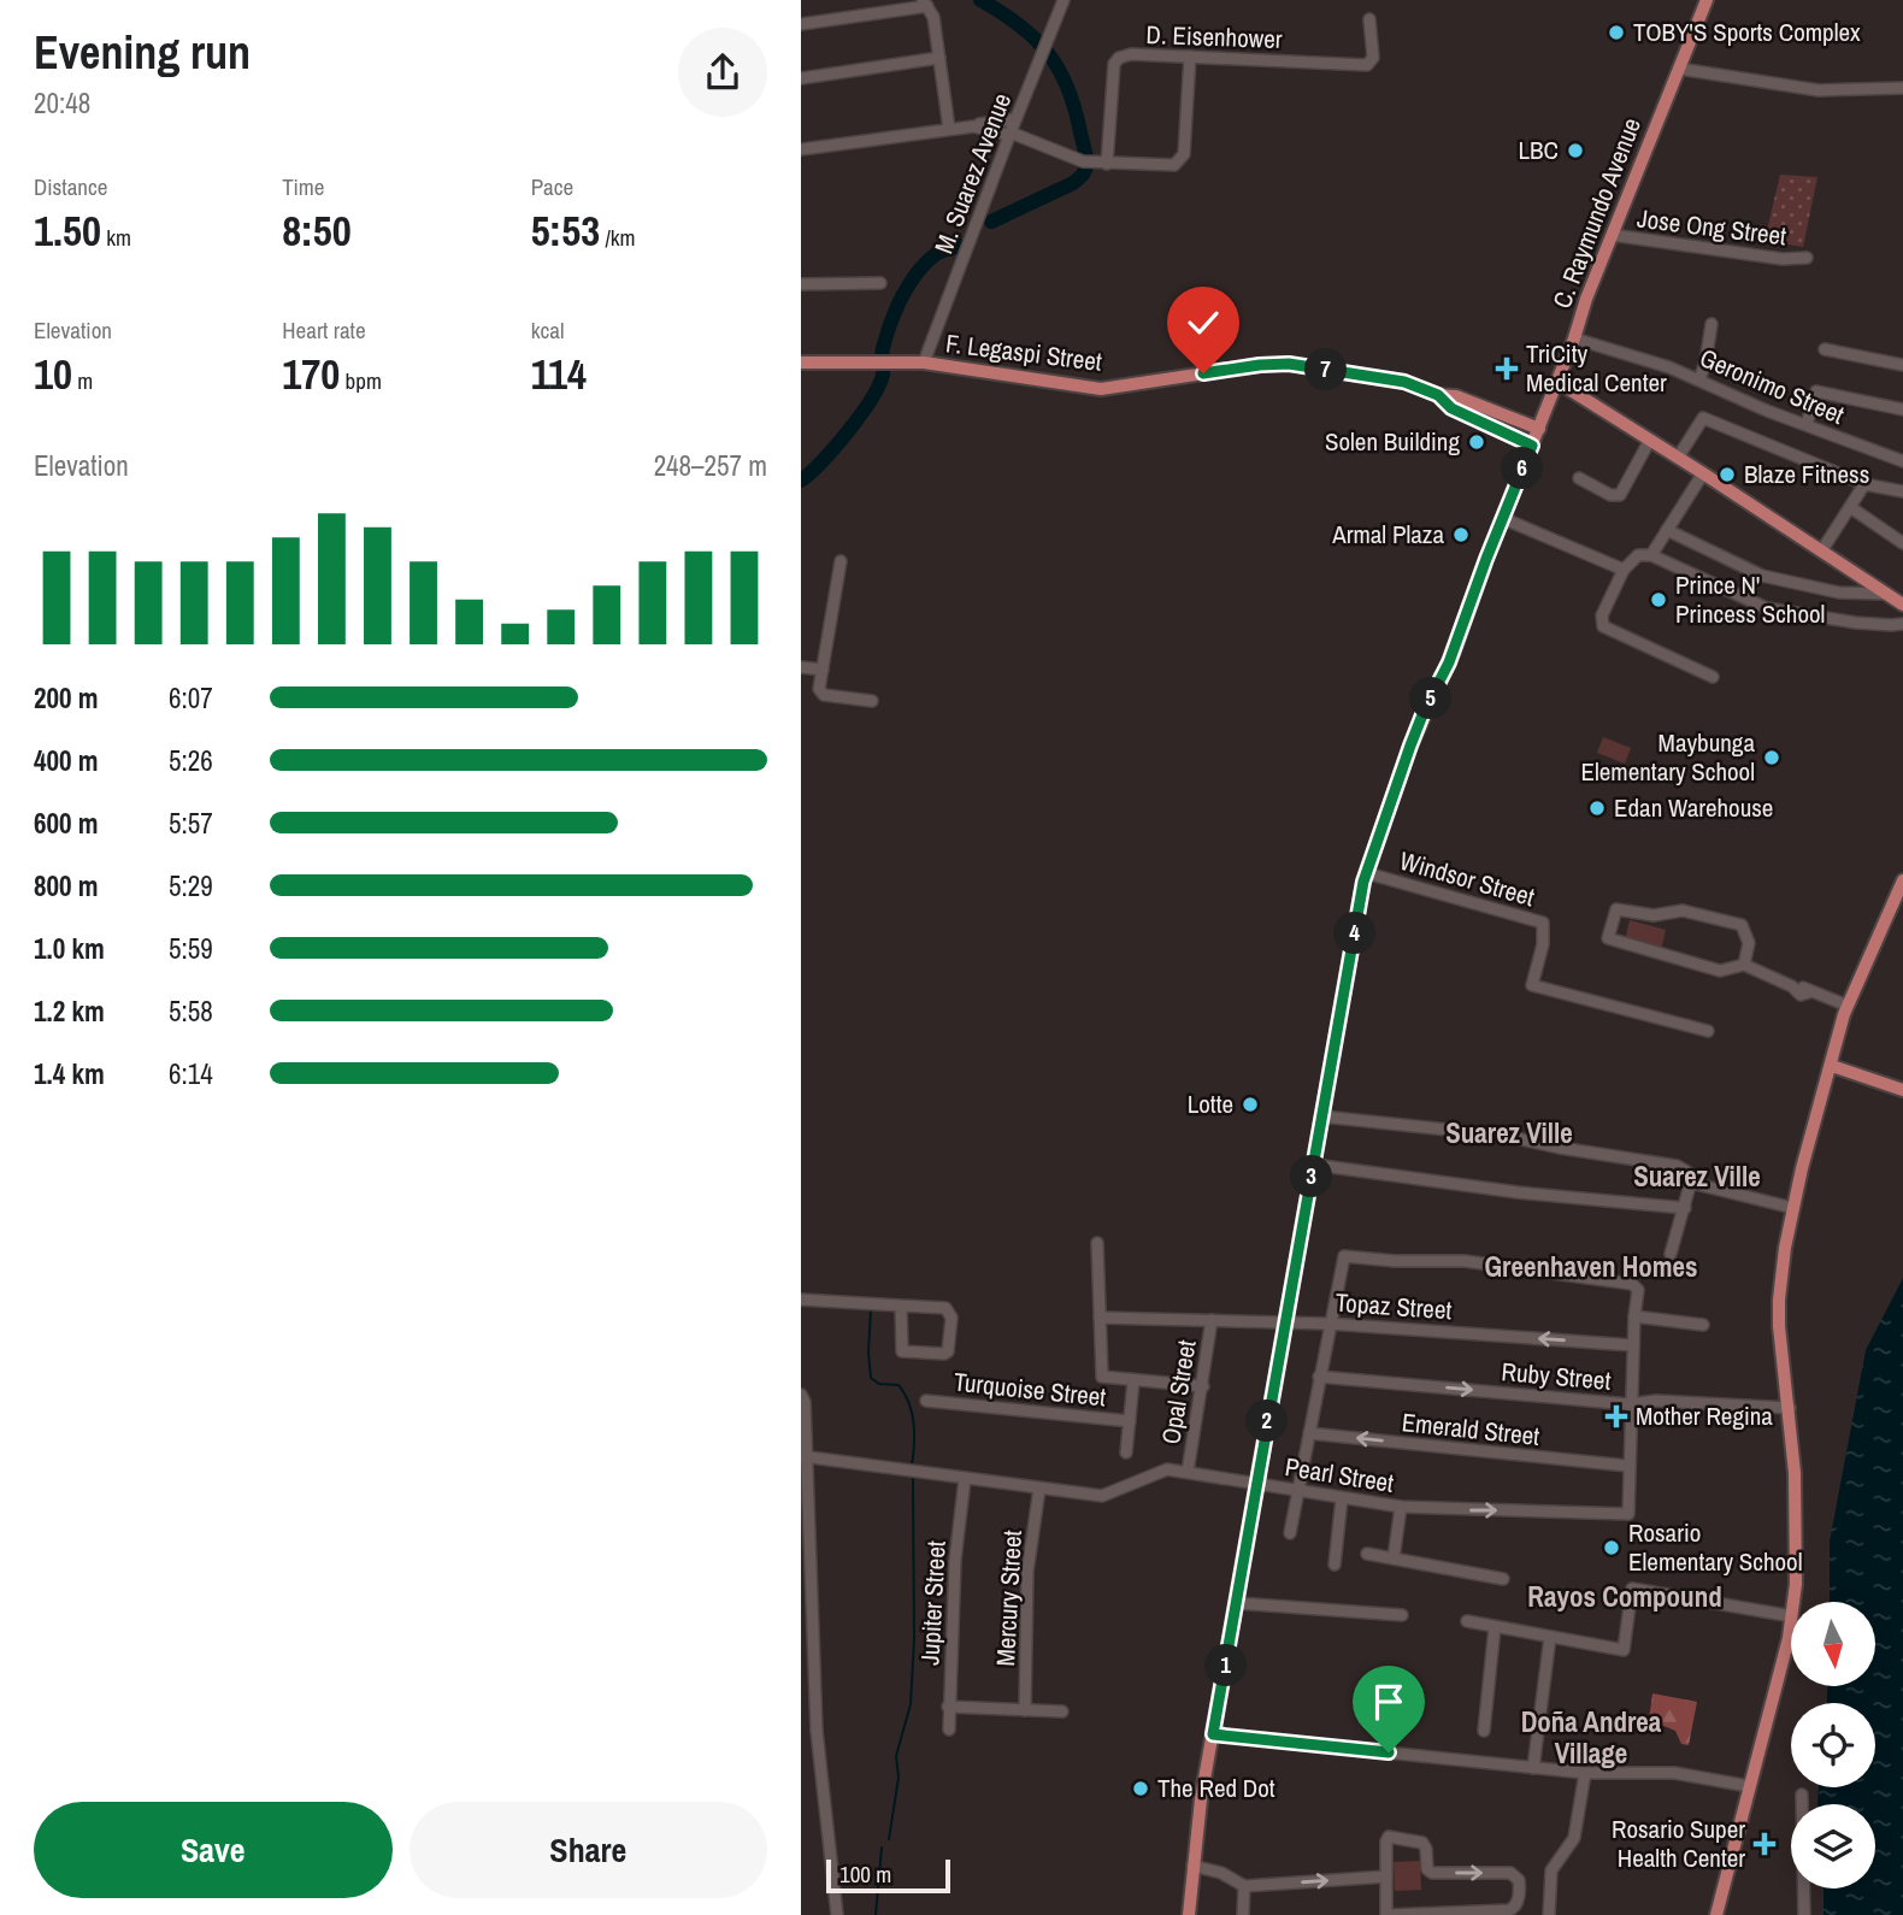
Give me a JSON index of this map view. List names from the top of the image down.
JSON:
{
  "streets": {
    "main road": ["C. Raymundo Avenue", "F. Legaspi Street"],
    "street": [
      "D. Eisenhower",
      "M. Suarez Avenue",
      "Jose Ong Street",
      "Geronimo Street",
      "Windsor Street",
      "Topaz Street",
      "Ruby Street",
      "Turquoise Street",
      "Opal Street",
      "Emerald Street",
      "Pearl Street",
      "Mercury Street",
      "Jupiter Street"
    ]
  },
  "crossings": [
    ["M. Suarez Avenue", "F. Legaspi Street"],
    ["C. Raymundo Avenue", "Jose Ong Street"],
    ["C. Raymundo Avenue", "F. Legaspi Street"],
    ["C. Raymundo Avenue", "Geronimo Street"],
    ["C. Raymundo Avenue", "Windsor Street"],
    ["C. Raymundo Avenue", "Topaz Street"],
    ["C. Raymundo Avenue", "Pearl Street"],
    ["Topaz Street", "Opal Street"],
    ["Opal Street", "Pearl Street"],
    ["Emerald Street", "Pearl Street"],
    ["Pearl Street", "Mercury Street"],
    ["Pearl Street", "Jupiter Street"]
  ],
  "one_way": ["Topaz Street", "Ruby Street", "Emerald Street"],
  "districts": [
    "Suarez Ville",
    "Suarez Ville",
    "Greenhaven Homes",
    "Rayos Compound",
    "Doña Andrea Village"
  ],
  "places": {
    "other": [
      "TOBY'S Sports Complex",
      "LBC",
      "Solen Building",
      "Blaze Fitness",
      "Armal Plaza",
      "Prince N' Princess School",
      "Maybunga Elementary School",
      "Edan Warehouse",
      "Lotte",
      "Rosario Elementary School",
      "The Red Dot"
    ],
    "health": ["TriCity Medical Center", "Mother Regina", "Rosario Super Health Center"]
  },
  "scale_bar": "100 m",
  "north": "bottom",
  "page": {
    "heading": ["Evening run", "20:48"],
    "stats": [
      ["Distance", "1.50 km"],
      ["Time", "8:50"],
      ["Pace", "5:53 /km"],
      ["Elevation", "10 m"],
      ["Heart rate", "170 bpm"],
      ["kcal", "114"]
    ],
    "pins": [
      "7",
      "6",
      "5",
      "4",
      "3",
      "2",
      "1"
    ],
    "chart": ["Elevation", "248–257 m"],
    "list": [
      {
        "name": "200 m",
        "note": "6:07"
      },
      {
        "name": "400 m",
        "note": "5:26"
      },
      {
        "name": "600 m",
        "note": "5:57"
      },
      {
        "name": "800 m",
        "note": "5:29"
      },
      {
        "name": "1.0 km",
        "note": "5:59"
      },
      {
        "name": "1.2 km",
        "note": "5:58"
      },
      {
        "name": "1.4 km",
        "note": "6:14"
      }
    ],
    "buttons": ["Save", "Share"],
    "scale": "100 m"
  }
}
